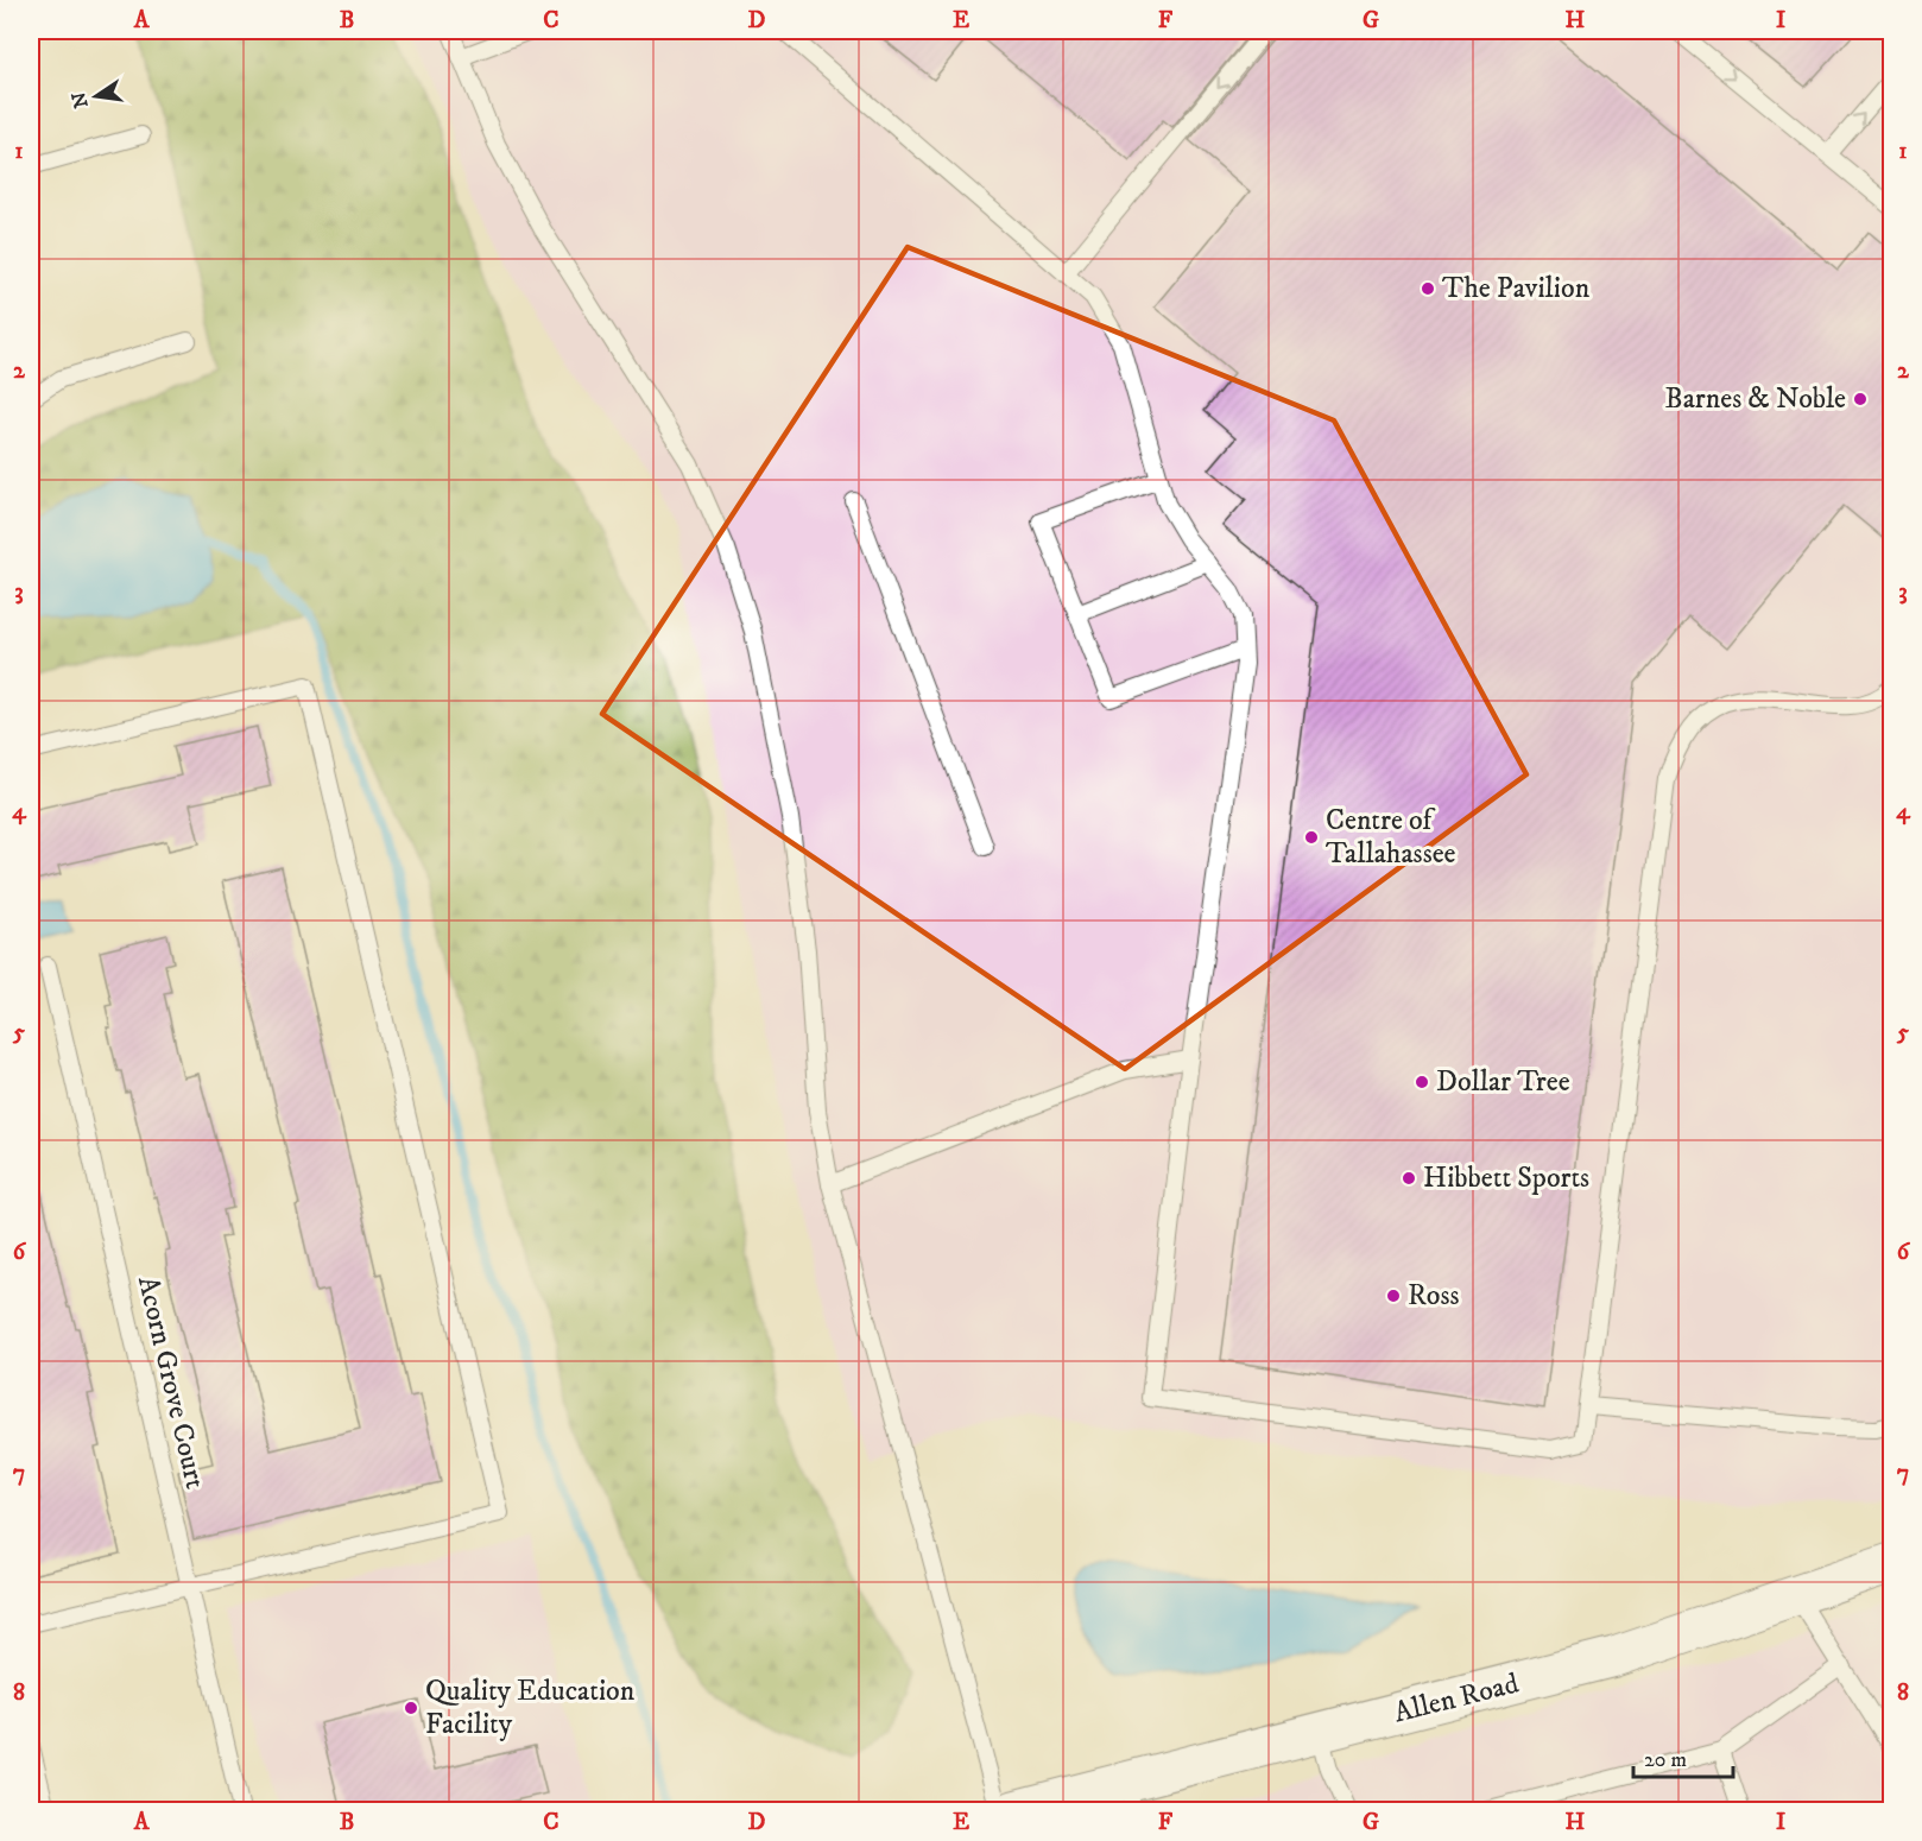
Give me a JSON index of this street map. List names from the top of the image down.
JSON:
{
  "streets": {
    "street": ["Allen Road"],
    "lane": ["Acorn Grove Court"]
  },
  "places": [
    "The Pavilion",
    "Barnes & Noble",
    "Centre of Tallahassee",
    "Dollar Tree",
    "Hibbett Sports",
    "Ross",
    "Quality Education Facility"
  ],
  "scale_bar": "20 m",
  "north": "left",
  "grid": {
    "columns": [
      "A",
      "B",
      "C",
      "D",
      "E",
      "F",
      "G",
      "H",
      "I"
    ],
    "rows": [
      "1",
      "2",
      "3",
      "4",
      "5",
      "6",
      "7",
      "8"
    ]
  }
}
